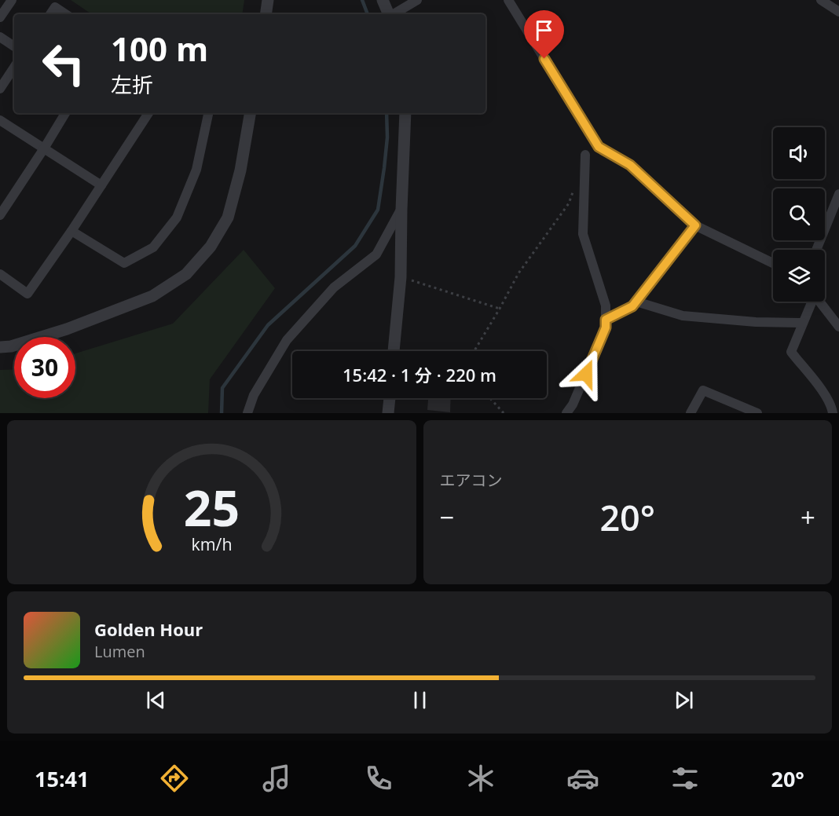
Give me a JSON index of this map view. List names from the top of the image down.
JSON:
{
  "page": {
    "turn": ["100 m", "左折"],
    "limit": "30",
    "trip": "15:42 · 1 分 · 220 m",
    "tile": "エアコン",
    "heat": ["−", "20°", "+"],
    "song": ["Golden Hour", "Lumen"],
    "tabs": ["15:41", "20°"],
    "gauge": ["25", "km/h"]
  }
}
